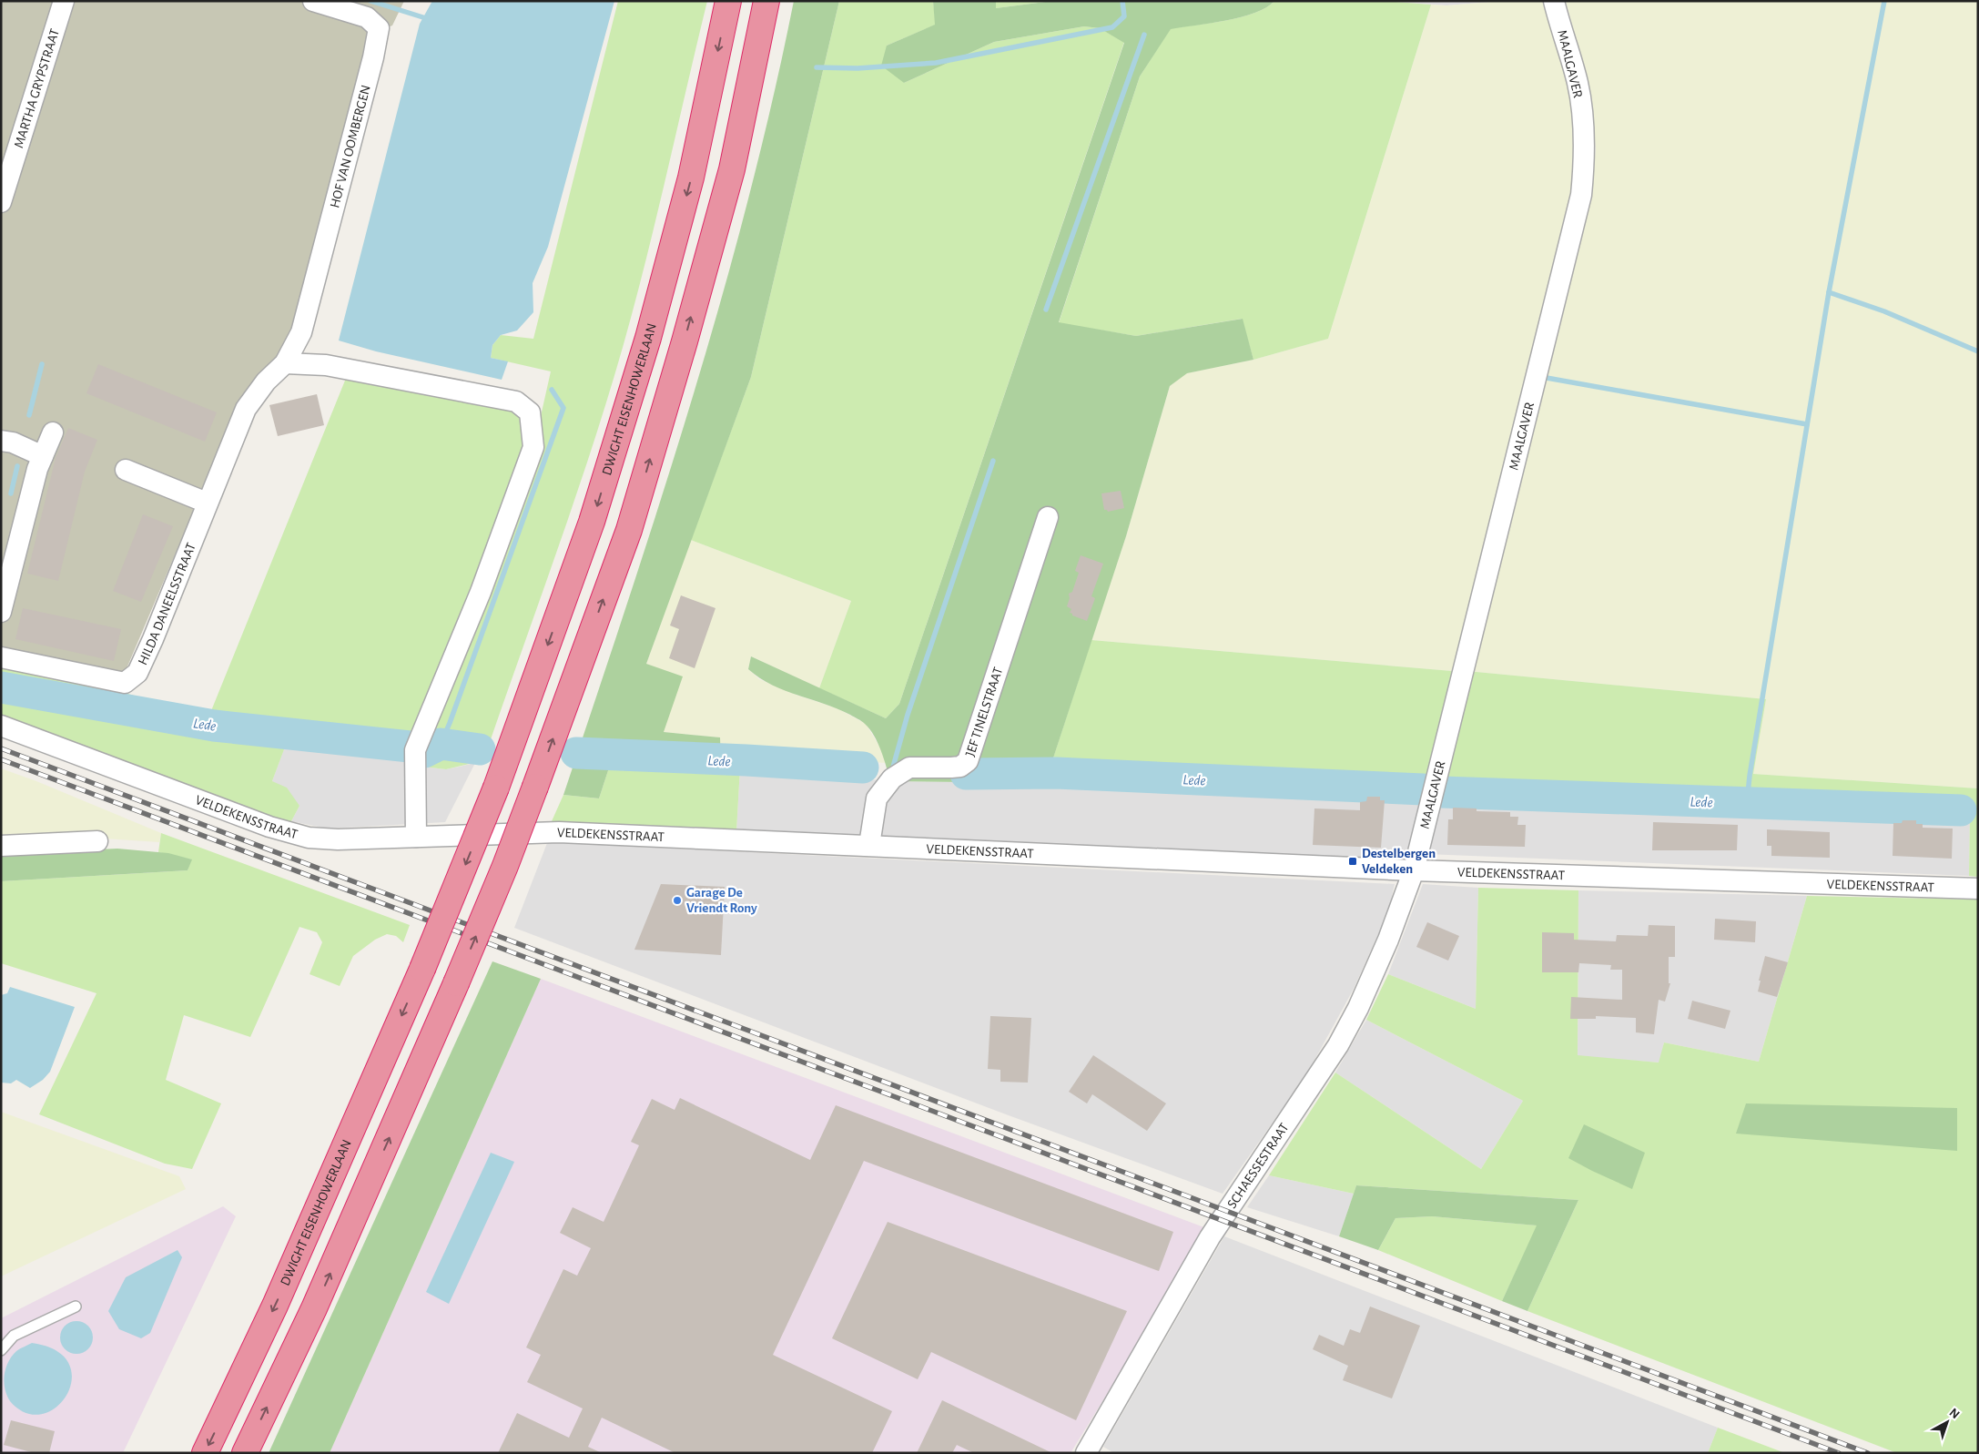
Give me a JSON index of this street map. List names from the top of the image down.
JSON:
{
  "streets": {
    "highway": ["DWIGHT EISENHOWERLAAN"],
    "street": [
      "MAALGAVER",
      "MARTHA GRYPSTRAAT",
      "HOF VAN OOMBERGEN",
      "HILDA DANEELSSTRAAT",
      "JEF TINELSTRAAT",
      "VELDEKENSSTRAAT",
      "SCHAESSESTRAAT"
    ]
  },
  "crossings": [
    ["MAALGAVER", "VELDEKENSSTRAAT"],
    ["MAALGAVER", "SCHAESSESTRAAT"],
    ["HOF VAN OOMBERGEN", "HILDA DANEELSSTRAAT"],
    ["JEF TINELSTRAAT", "VELDEKENSSTRAAT"],
    ["VELDEKENSSTRAAT", "SCHAESSESTRAAT"]
  ],
  "water": ["Lede"],
  "places": {
    "transit": ["Destelbergen Veldeken"],
    "other": ["Garage De Vriendt Rony"]
  },
  "north": "top right"
}
